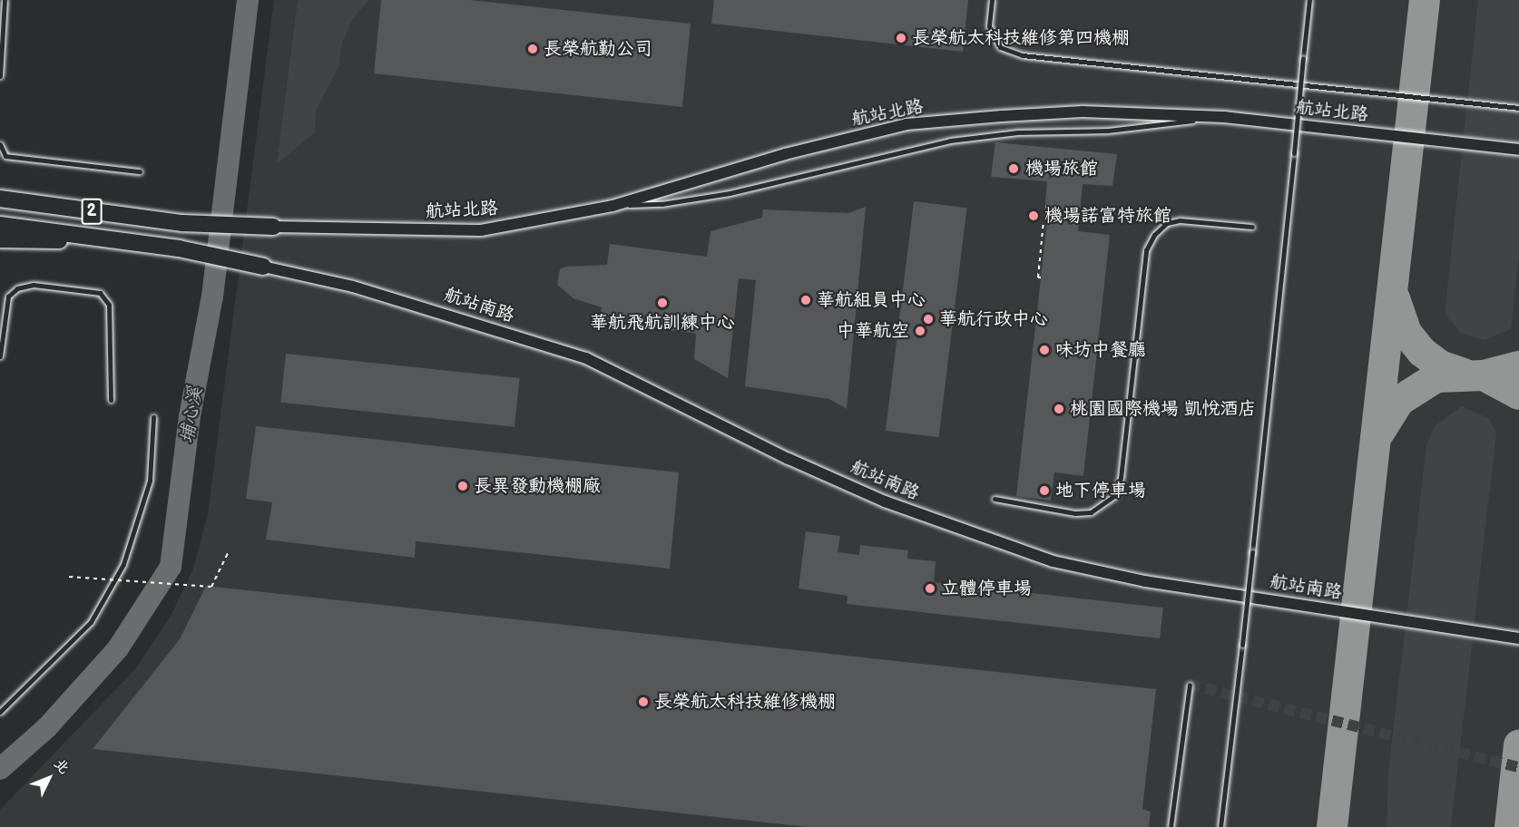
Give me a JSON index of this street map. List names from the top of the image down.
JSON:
{
  "streets": {
    "highway": ["2"],
    "street": ["航站北路", "航站南路"]
  },
  "crossings": [
    ["航站北路", "2"],
    ["2", "航站南路"]
  ],
  "water": ["埔心溪"],
  "places": [
    "長榮航太科技維修第四機棚",
    "長榮航勤公司",
    "機場旅館",
    "機場諾富特旅館",
    "華航組員中心",
    "華航飛航訓練中心",
    "華航行政中心",
    "中華航空",
    "味坊中餐廳",
    "桃園國際機場 凱悅酒店",
    "長異發動機棚廠",
    "地下停車場",
    "立體停車場",
    "長榮航太科技維修機棚"
  ],
  "north": "top right"
}
